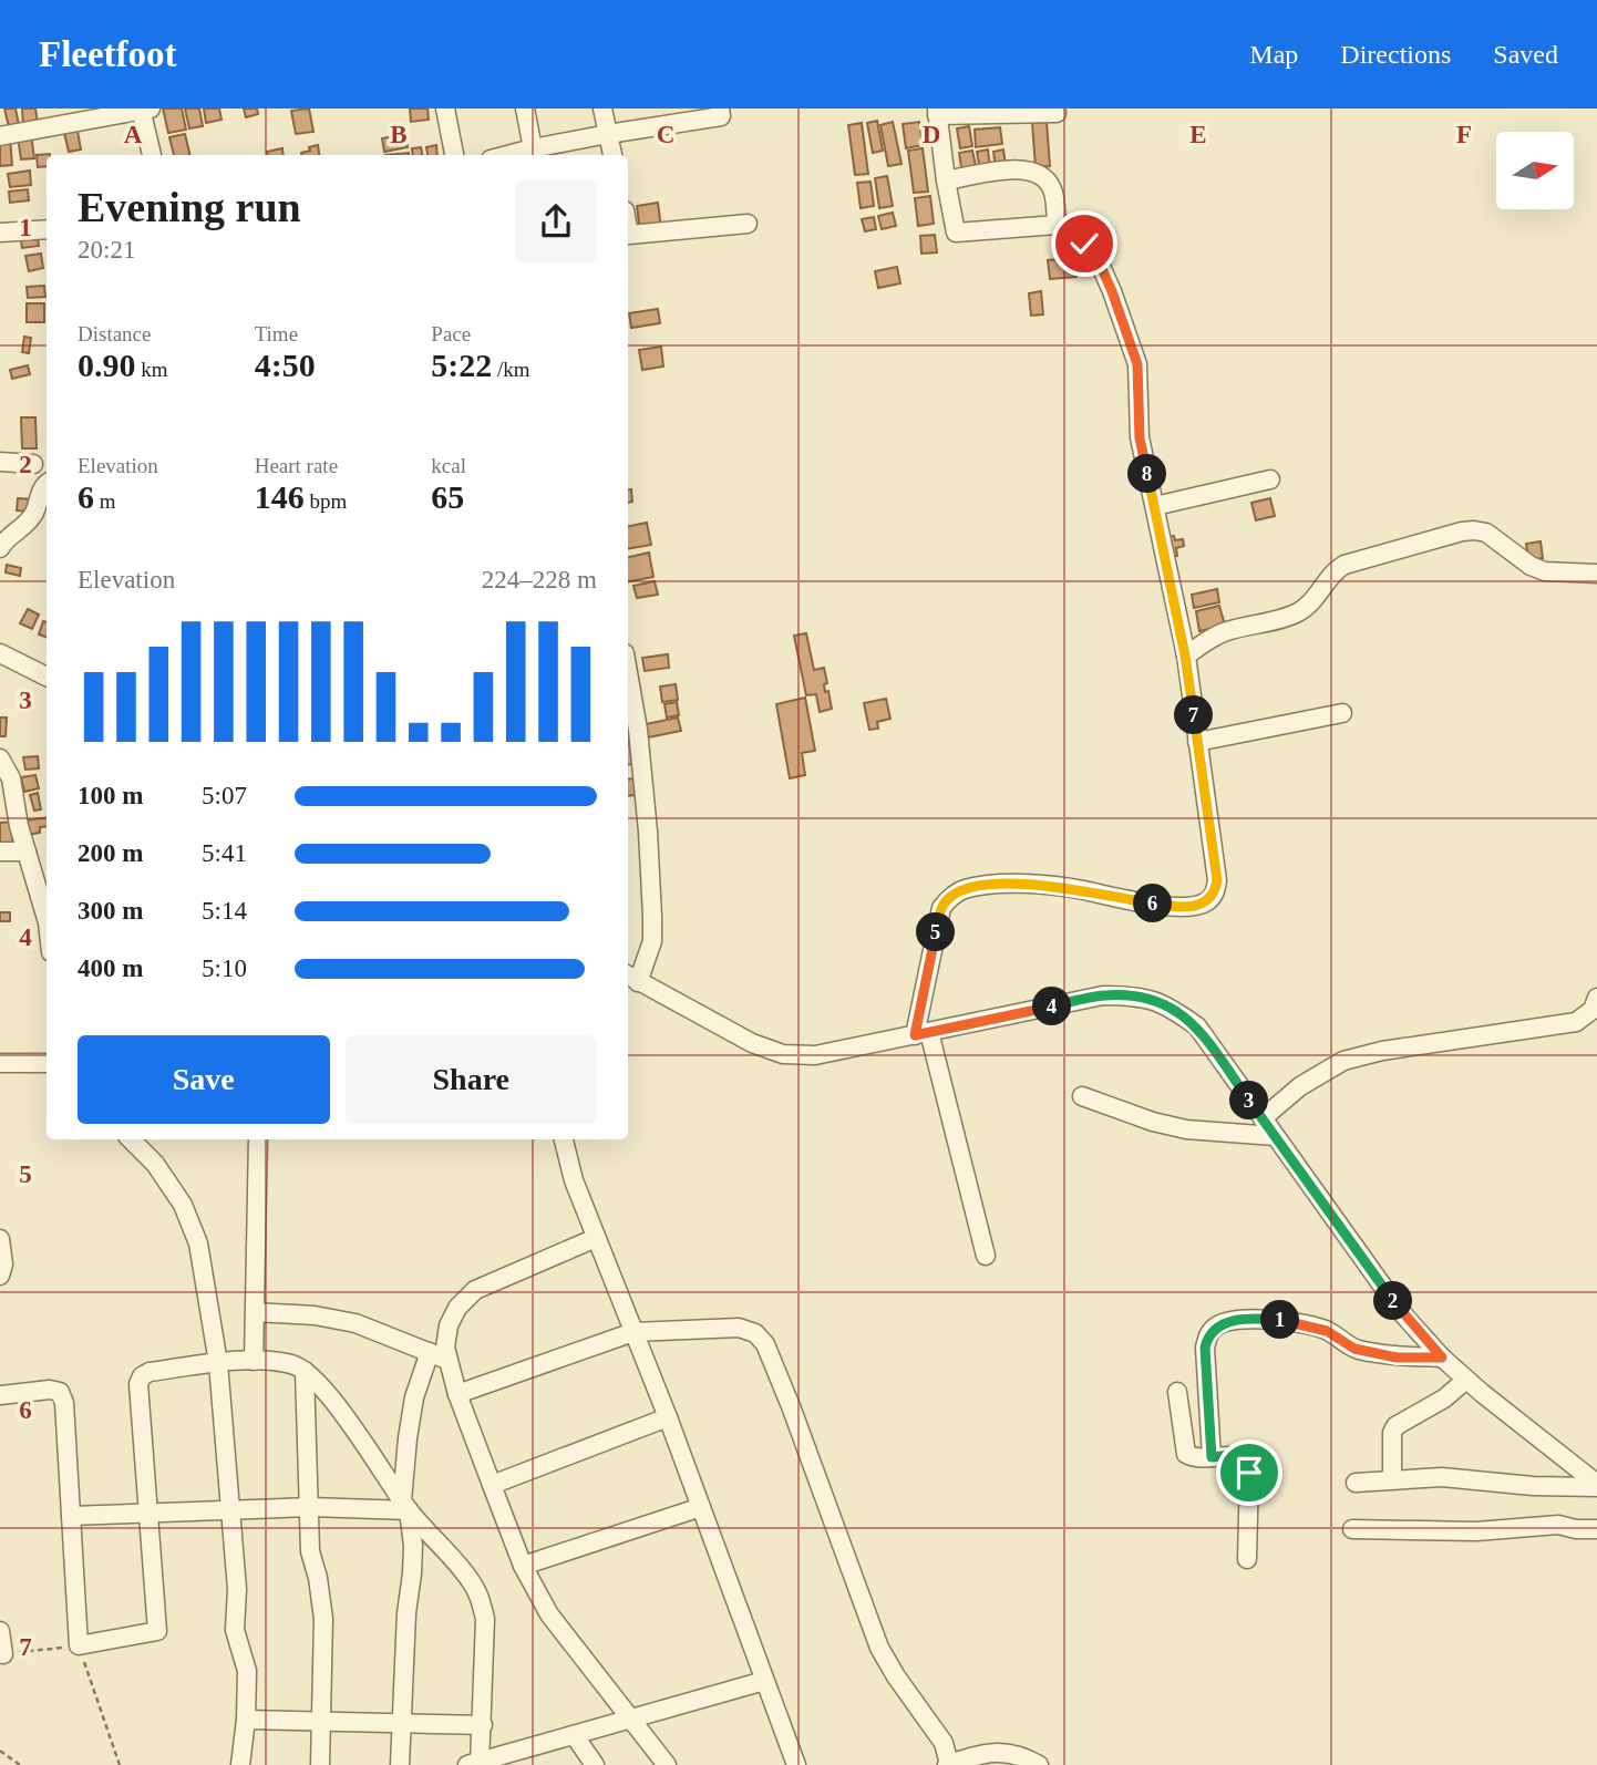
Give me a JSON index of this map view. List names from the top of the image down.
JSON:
{
  "north": "right",
  "page": {
    "header": "Fleetfoot",
    "nav": ["Map", "Directions", "Saved"],
    "heading": ["Evening run", "20:21"],
    "stats": [
      ["Distance", "0.90 km"],
      ["Time", "4:50"],
      ["Pace", "5:22 /km"],
      ["Elevation", "6 m"],
      ["Heart rate", "146 bpm"],
      ["kcal", "65"]
    ],
    "pins": [
      "8",
      "7",
      "6",
      "5",
      "4",
      "3",
      "2",
      "1"
    ],
    "chart": ["Elevation", "224–228 m"],
    "list": [
      {
        "name": "100 m",
        "note": "5:07"
      },
      {
        "name": "200 m",
        "note": "5:41"
      },
      {
        "name": "300 m",
        "note": "5:14"
      },
      {
        "name": "400 m",
        "note": "5:10"
      }
    ],
    "buttons": ["Save", "Share"]
  },
  "grid": {
    "columns": [
      "A",
      "B",
      "C",
      "D",
      "E",
      "F"
    ],
    "rows": [
      "1",
      "2",
      "3",
      "4",
      "5",
      "6",
      "7"
    ]
  }
}
